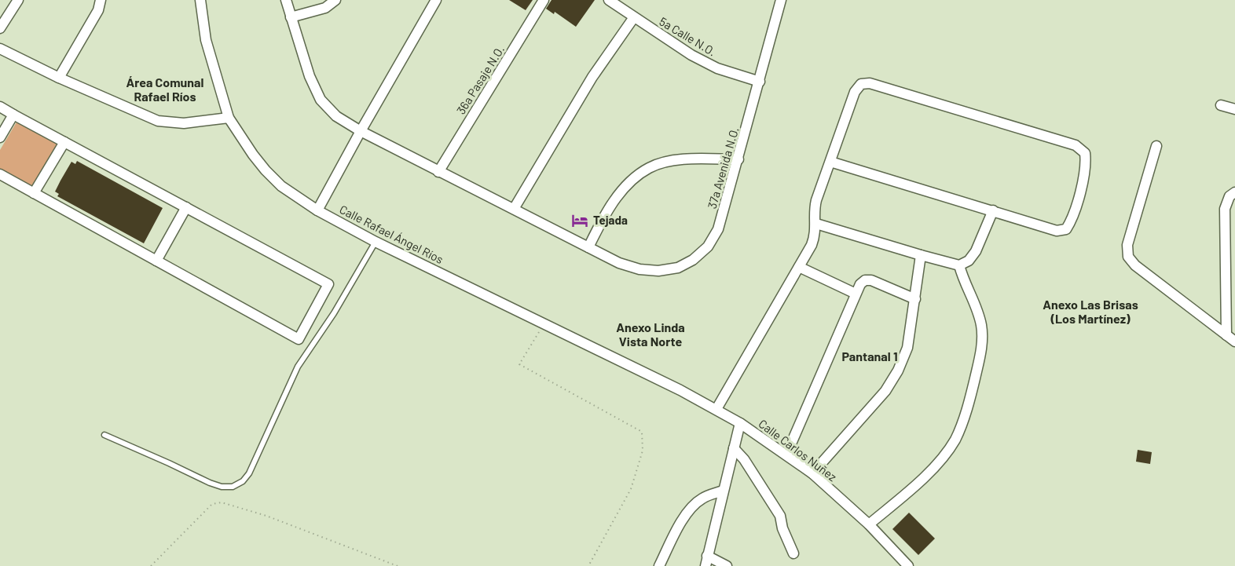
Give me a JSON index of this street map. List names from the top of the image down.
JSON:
{
  "streets": {
    "street": [
      "5a Calle N.O.",
      "36a Pasaje N.O.",
      "37a Avenida N.O.",
      "Calle Rafael Ángel Ríos",
      "Calle Carlos Nuñez"
    ]
  },
  "crossings": [
    ["5a Calle N.O.", "37a Avenida N.O."],
    ["36a Pasaje N.O.", "37a Avenida N.O."],
    ["Calle Rafael Ángel Ríos", "Calle Carlos Nuñez"]
  ],
  "districts": [
    "Área Comunal Rafael Ríos",
    "Anexo Las Brisas (Los Martínez)",
    "Anexo Linda Vista Norte",
    "Pantanal 1"
  ],
  "places": {
    "hotel": ["Tejada"]
  }
}
